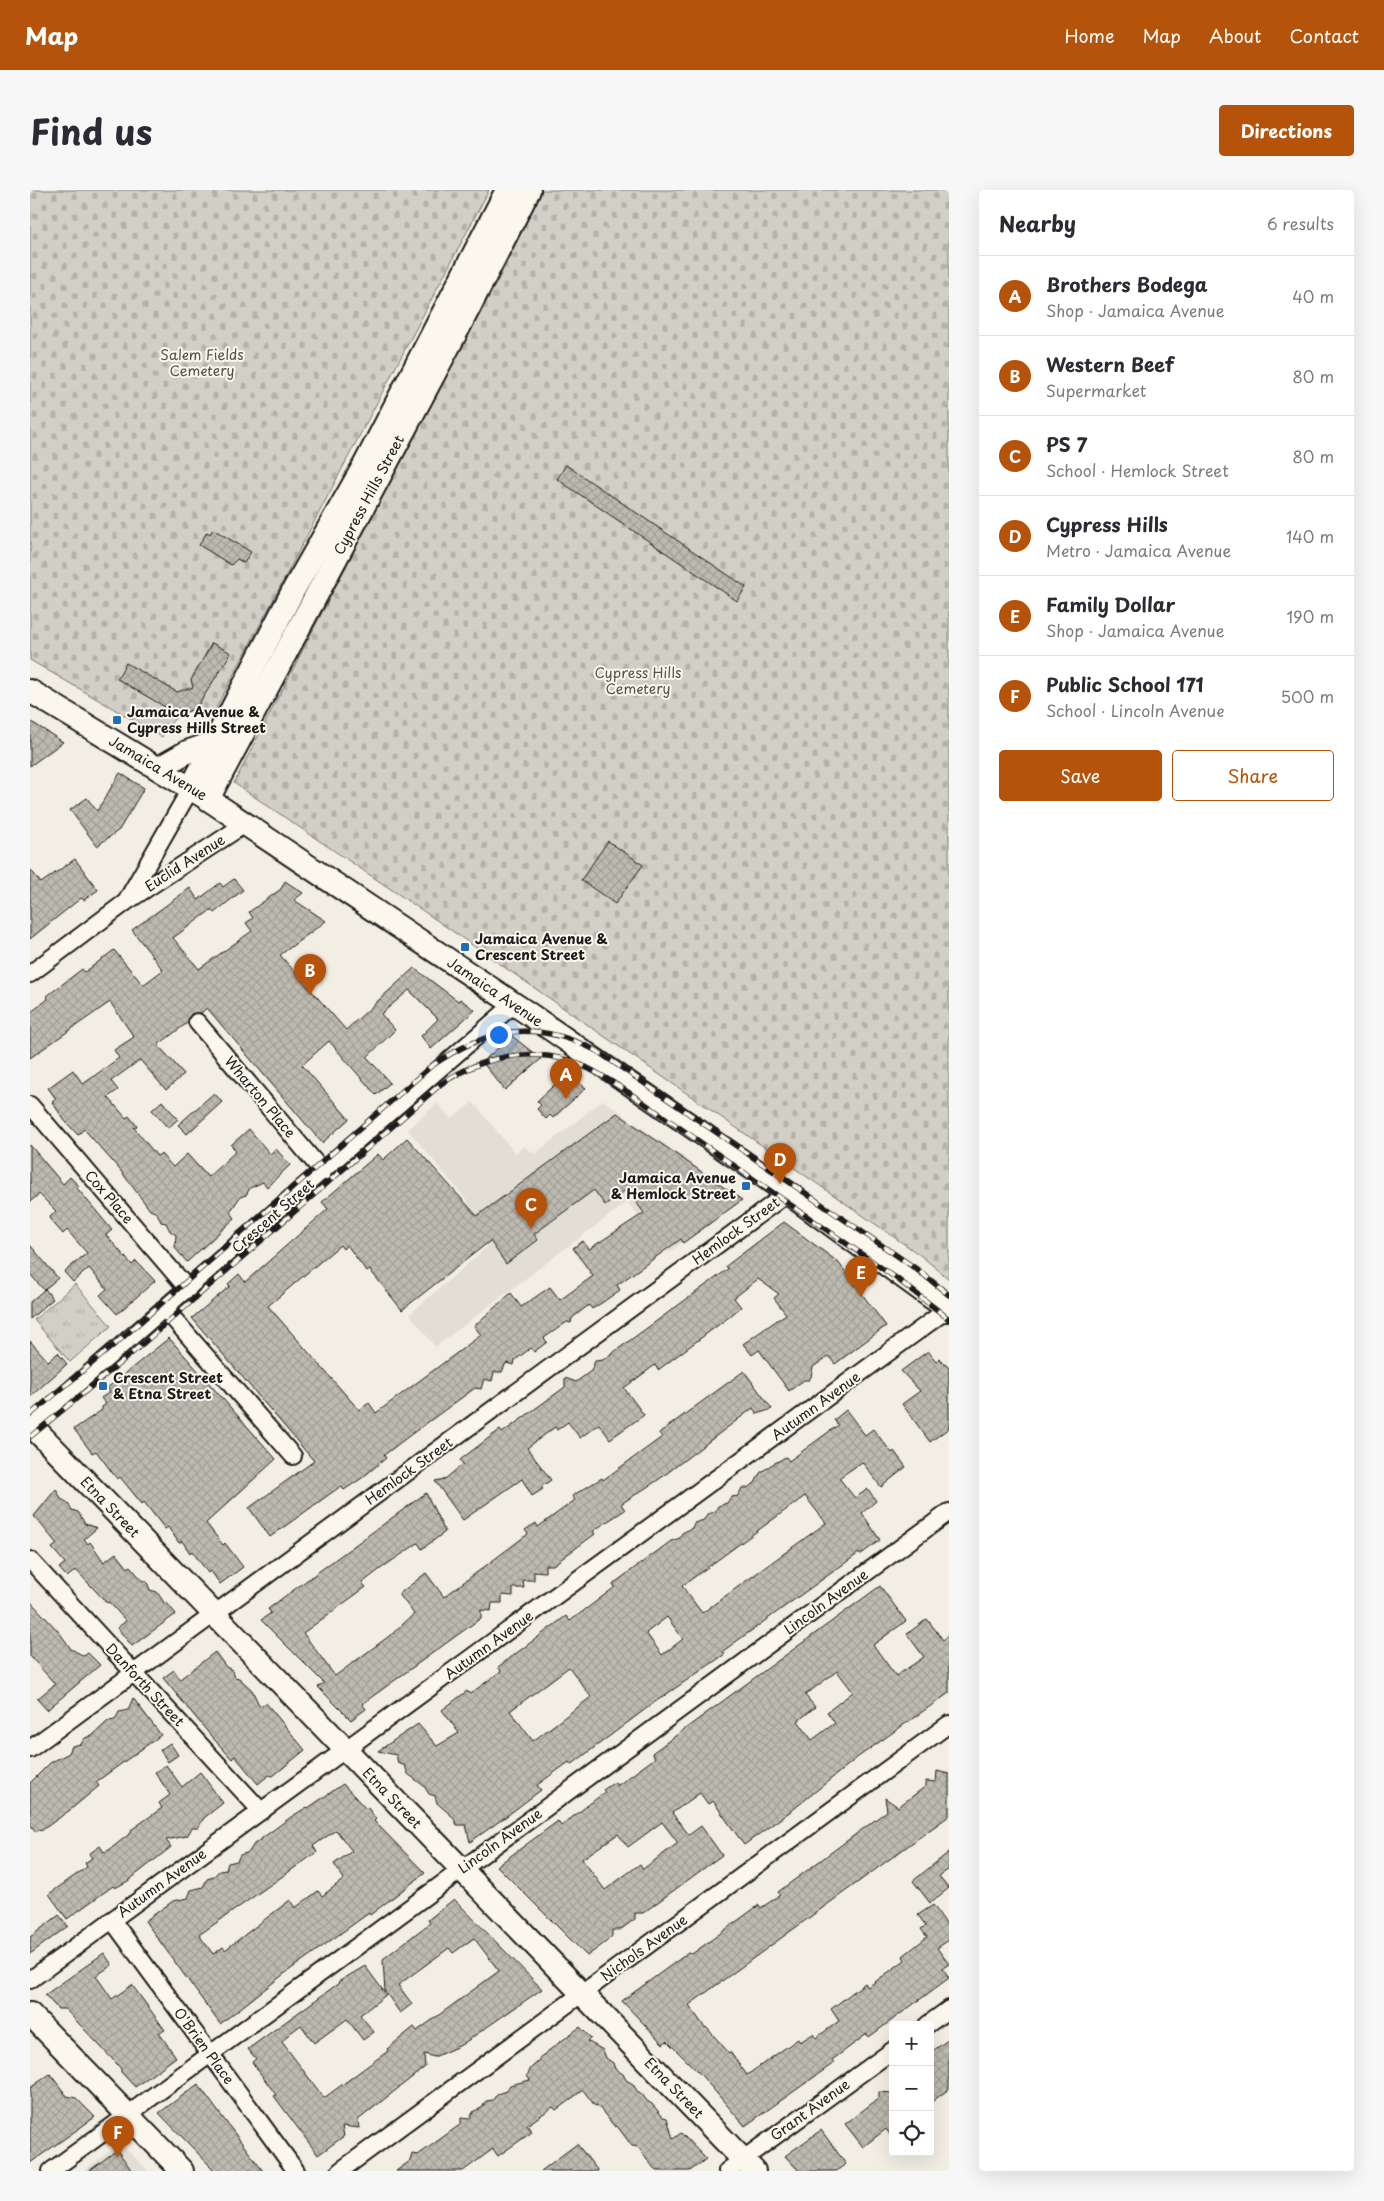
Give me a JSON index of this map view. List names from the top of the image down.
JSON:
{
  "streets": {
    "main road": ["Cypress Hills Street", "Jamaica Avenue", "Etna Street"],
    "street": [
      "Euclid Avenue",
      "Wharton Place",
      "Cox Place",
      "Crescent Street",
      "Hemlock Street",
      "Autumn Avenue",
      "Lincoln Avenue",
      "Danforth Street",
      "Nichols Avenue",
      "O'Brien Place",
      "Grant Avenue"
    ]
  },
  "crossings": [
    ["Cypress Hills Street", "Jamaica Avenue"],
    ["Cypress Hills Street", "Euclid Avenue"],
    ["Jamaica Avenue", "Euclid Avenue"],
    ["Jamaica Avenue", "Crescent Street"],
    ["Jamaica Avenue", "Hemlock Street"],
    ["Jamaica Avenue", "Autumn Avenue"],
    ["Wharton Place", "Crescent Street"],
    ["Cox Place", "Crescent Street"],
    ["Crescent Street", "Etna Street"],
    ["Hemlock Street", "Etna Street"],
    ["Hemlock Street", "Danforth Street"],
    ["Autumn Avenue", "Etna Street"],
    ["Autumn Avenue", "Danforth Street"],
    ["Autumn Avenue", "O'Brien Place"],
    ["Etna Street", "Lincoln Avenue"],
    ["Etna Street", "Nichols Avenue"],
    ["Etna Street", "Grant Avenue"],
    ["Lincoln Avenue", "O'Brien Place"]
  ],
  "parks": ["Salem Fields Cemetery", "Cypress Hills Cemetery"],
  "places": {
    "transit": [
      "Jamaica Avenue & Cypress Hills Street",
      "Jamaica Avenue & Crescent Street",
      "Jamaica Avenue & Hemlock Street",
      "Crescent Street & Etna Street"
    ]
  },
  "page": {
    "header": "Map",
    "nav": [
      "Home",
      "Map",
      "About",
      "Contact"
    ],
    "title": "Find us",
    "buttons": [
      "Directions",
      ["Save", "Share"]
    ],
    "heading": ["Nearby", "6 results"],
    "list": [
      {
        "mark": "A",
        "name": "Brothers Bodega",
        "note": "Shop · Jamaica Avenue",
        "value": "40 m"
      },
      {
        "mark": "B",
        "name": "Western Beef",
        "note": "Supermarket",
        "value": "80 m"
      },
      {
        "mark": "C",
        "name": "PS 7",
        "note": "School · Hemlock Street",
        "value": "80 m"
      },
      {
        "mark": "D",
        "name": "Cypress Hills",
        "note": "Metro · Jamaica Avenue",
        "value": "140 m"
      },
      {
        "mark": "E",
        "name": "Family Dollar",
        "note": "Shop · Jamaica Avenue",
        "value": "190 m"
      },
      {
        "mark": "F",
        "name": "Public School 171",
        "note": "School · Lincoln Avenue",
        "value": "500 m"
      }
    ],
    "pins": [
      "B",
      "A",
      "D",
      "C",
      "E",
      "F"
    ],
    "map_buttons": ["+", "−"]
  }
}
